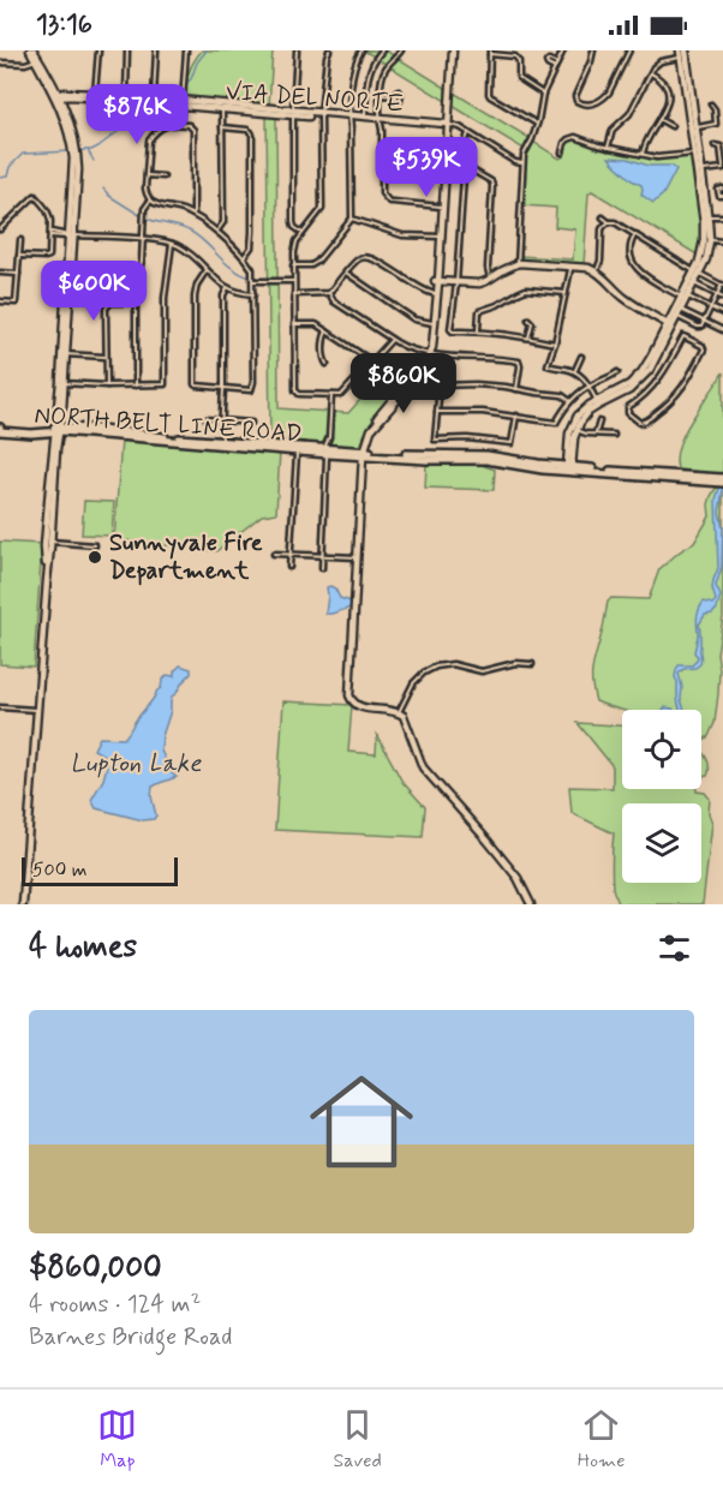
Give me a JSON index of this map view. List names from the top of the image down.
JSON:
{
  "streets": {
    "main road": ["NORTH BELT LINE ROAD"],
    "street": ["VIA DEL NORTE"]
  },
  "water": ["Lupton Lake"],
  "places": ["Sunnyvale Fire Department"],
  "scale_bar": "500 m",
  "page": {
    "status": "13:16",
    "price": [
      "$876K",
      "$539K",
      "$600K",
      "$860K"
    ],
    "scale": "500 m",
    "heading": "4 homes",
    "list": [
      {
        "name": "$860,000",
        "note": "4 rooms · 124 m² · Barnes Bridge Road"
      }
    ],
    "tabs": ["Map", "Saved", "Home"]
  }
}
